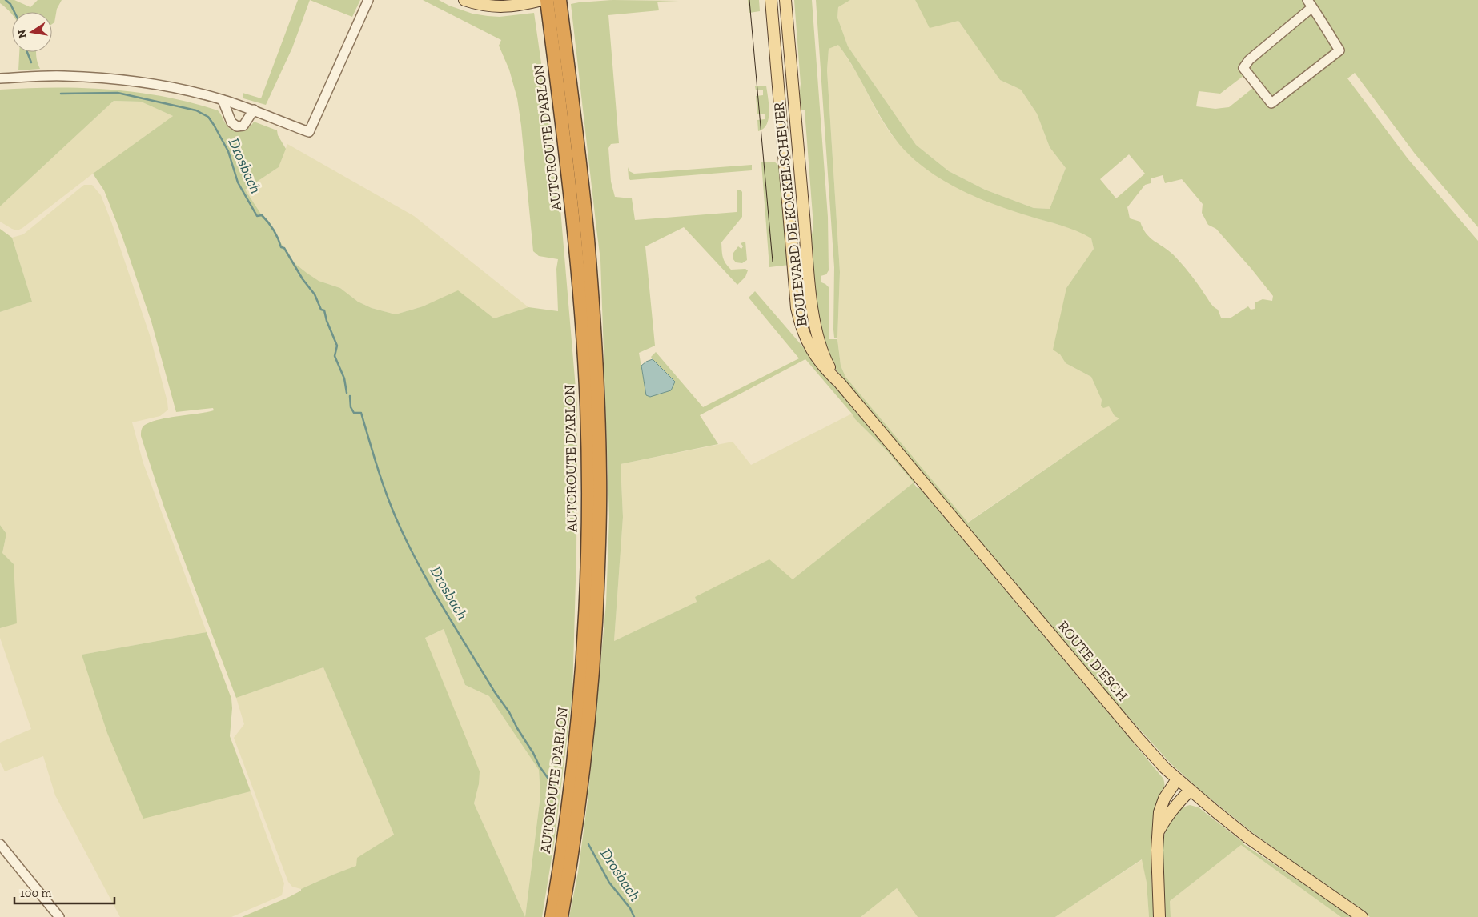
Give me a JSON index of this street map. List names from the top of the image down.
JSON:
{
  "streets": {
    "highway": ["AUTOROUTE D'ARLON"],
    "main road": ["BOULEVARD DE KOCKELSCHEUER", "ROUTE D'ESCH"]
  },
  "crossings": [
    ["BOULEVARD DE KOCKELSCHEUER", "ROUTE D'ESCH"]
  ],
  "water": ["Drosbach"],
  "scale_bar": "100 m",
  "north": "left"
}
